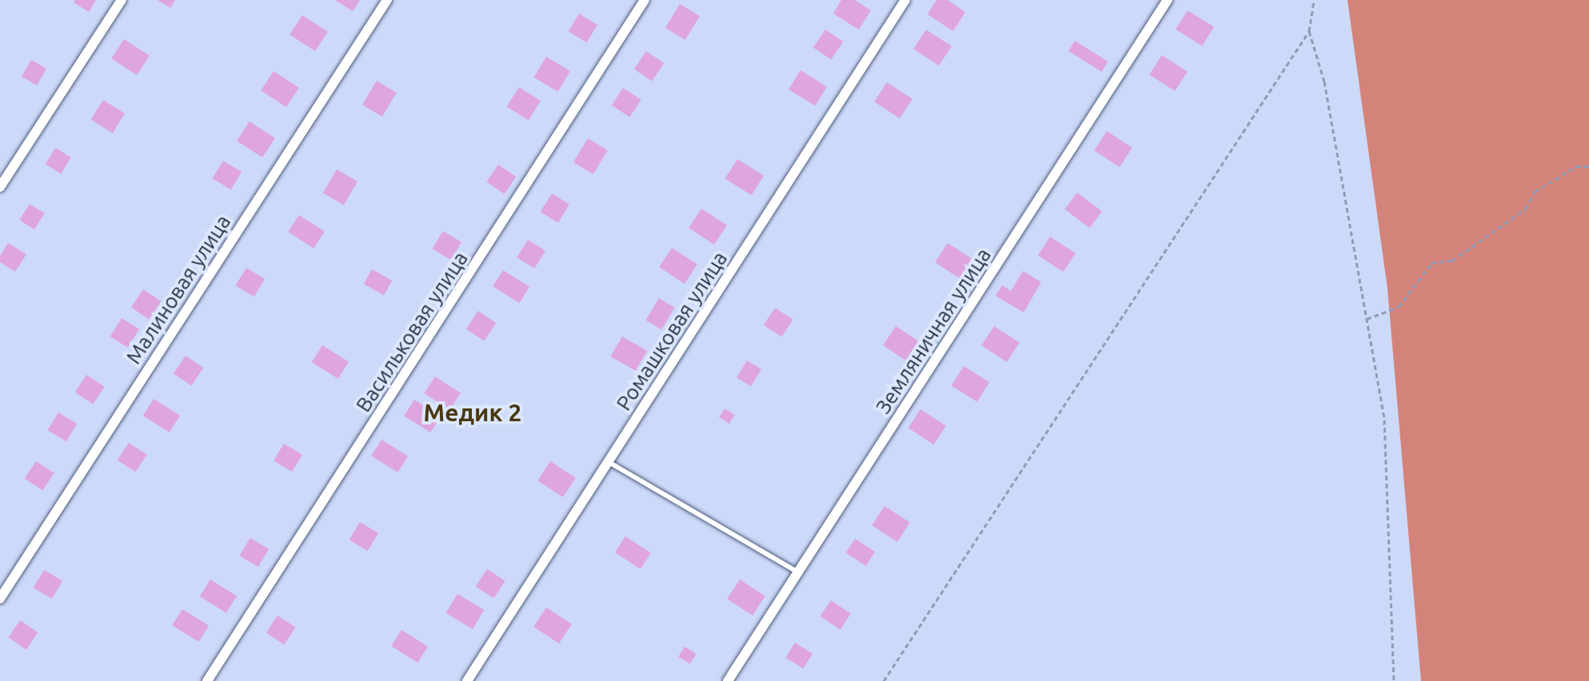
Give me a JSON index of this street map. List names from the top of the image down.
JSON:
{
  "streets": {
    "street": [
      "Малиновая улица",
      "Ромашковая улица",
      "Земляничная улица",
      "Васильковая улица"
    ]
  },
  "districts": ["Медик 2"]
}
